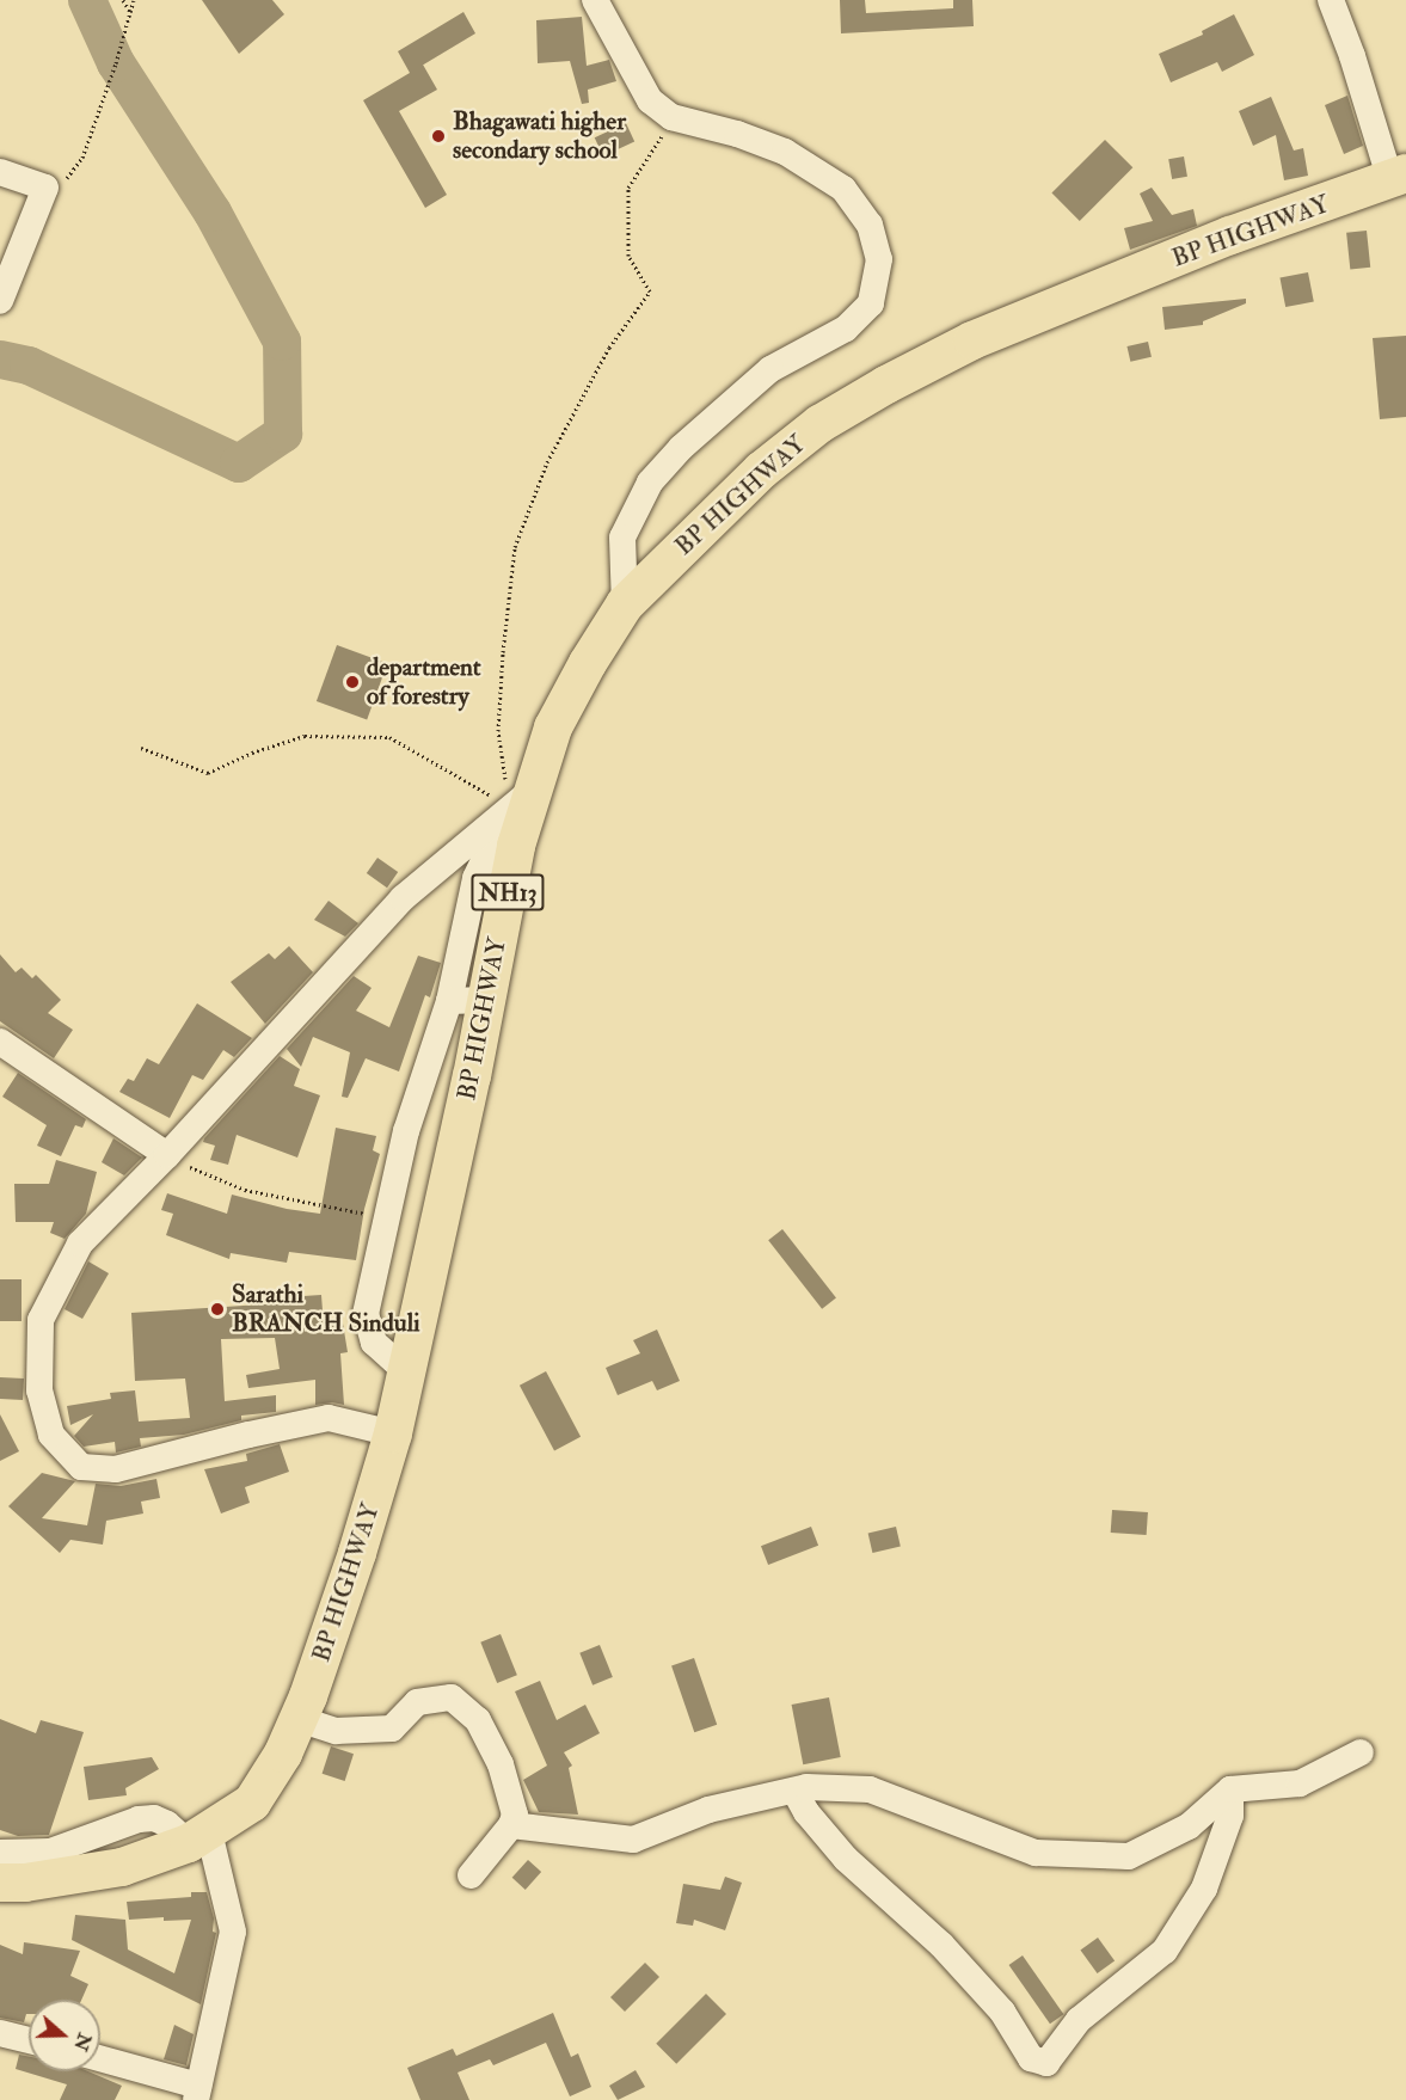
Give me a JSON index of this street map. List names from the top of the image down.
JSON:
{
  "streets": {
    "highway": ["BP HIGHWAY", "NH13"]
  },
  "places": ["Bhagawati higher secondary school", "department of forestry", "Sarathi BRANCH Sinduli"],
  "north": "right"
}
